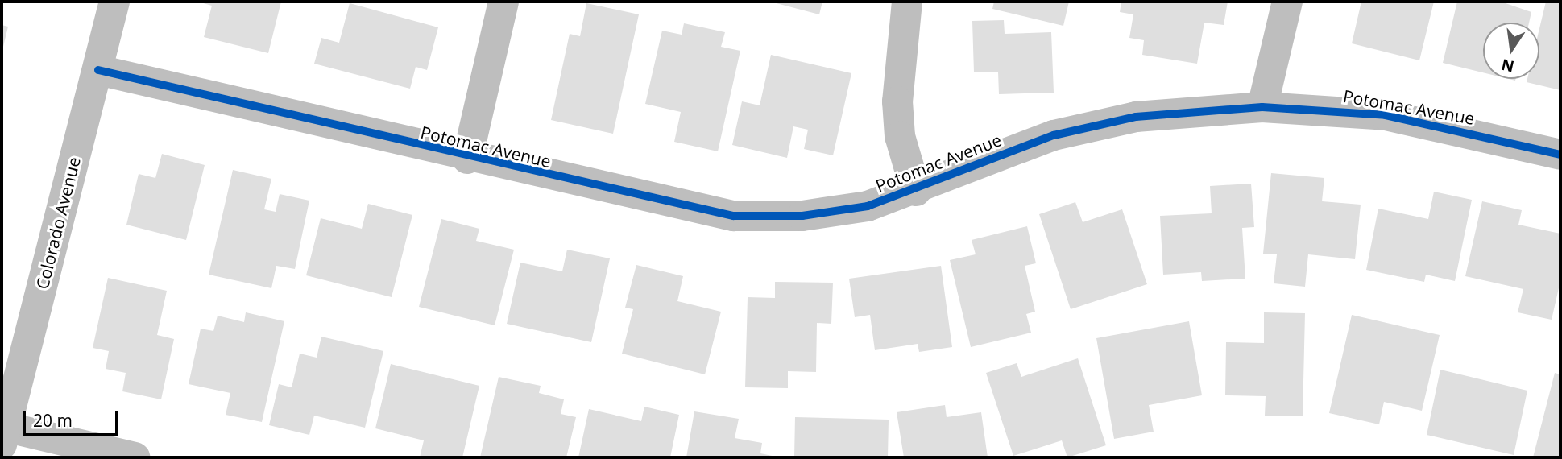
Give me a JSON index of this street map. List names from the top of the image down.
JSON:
{
  "streets": {
    "street": ["Potomac Avenue", "Colorado Avenue"]
  },
  "crossings": [
    ["Potomac Avenue", "Colorado Avenue"]
  ],
  "scale_bar": "20 m",
  "north": "bottom"
}
